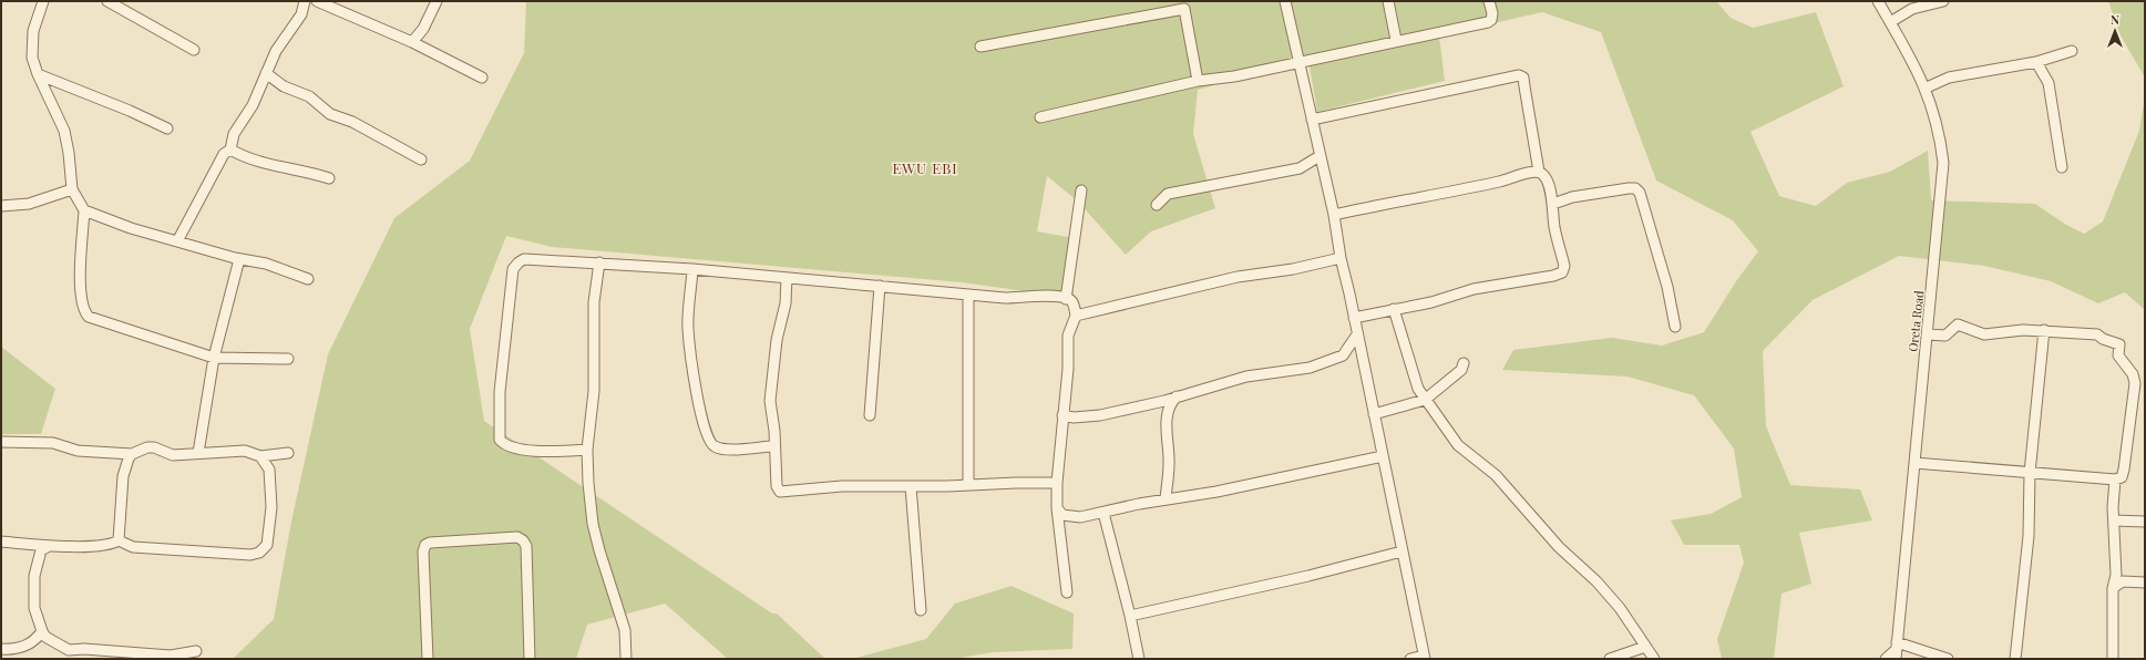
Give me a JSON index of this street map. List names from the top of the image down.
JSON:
{
  "streets": {
    "street": ["Oreta Road"]
  },
  "districts": ["EWU EBI"],
  "north": "top"
}
